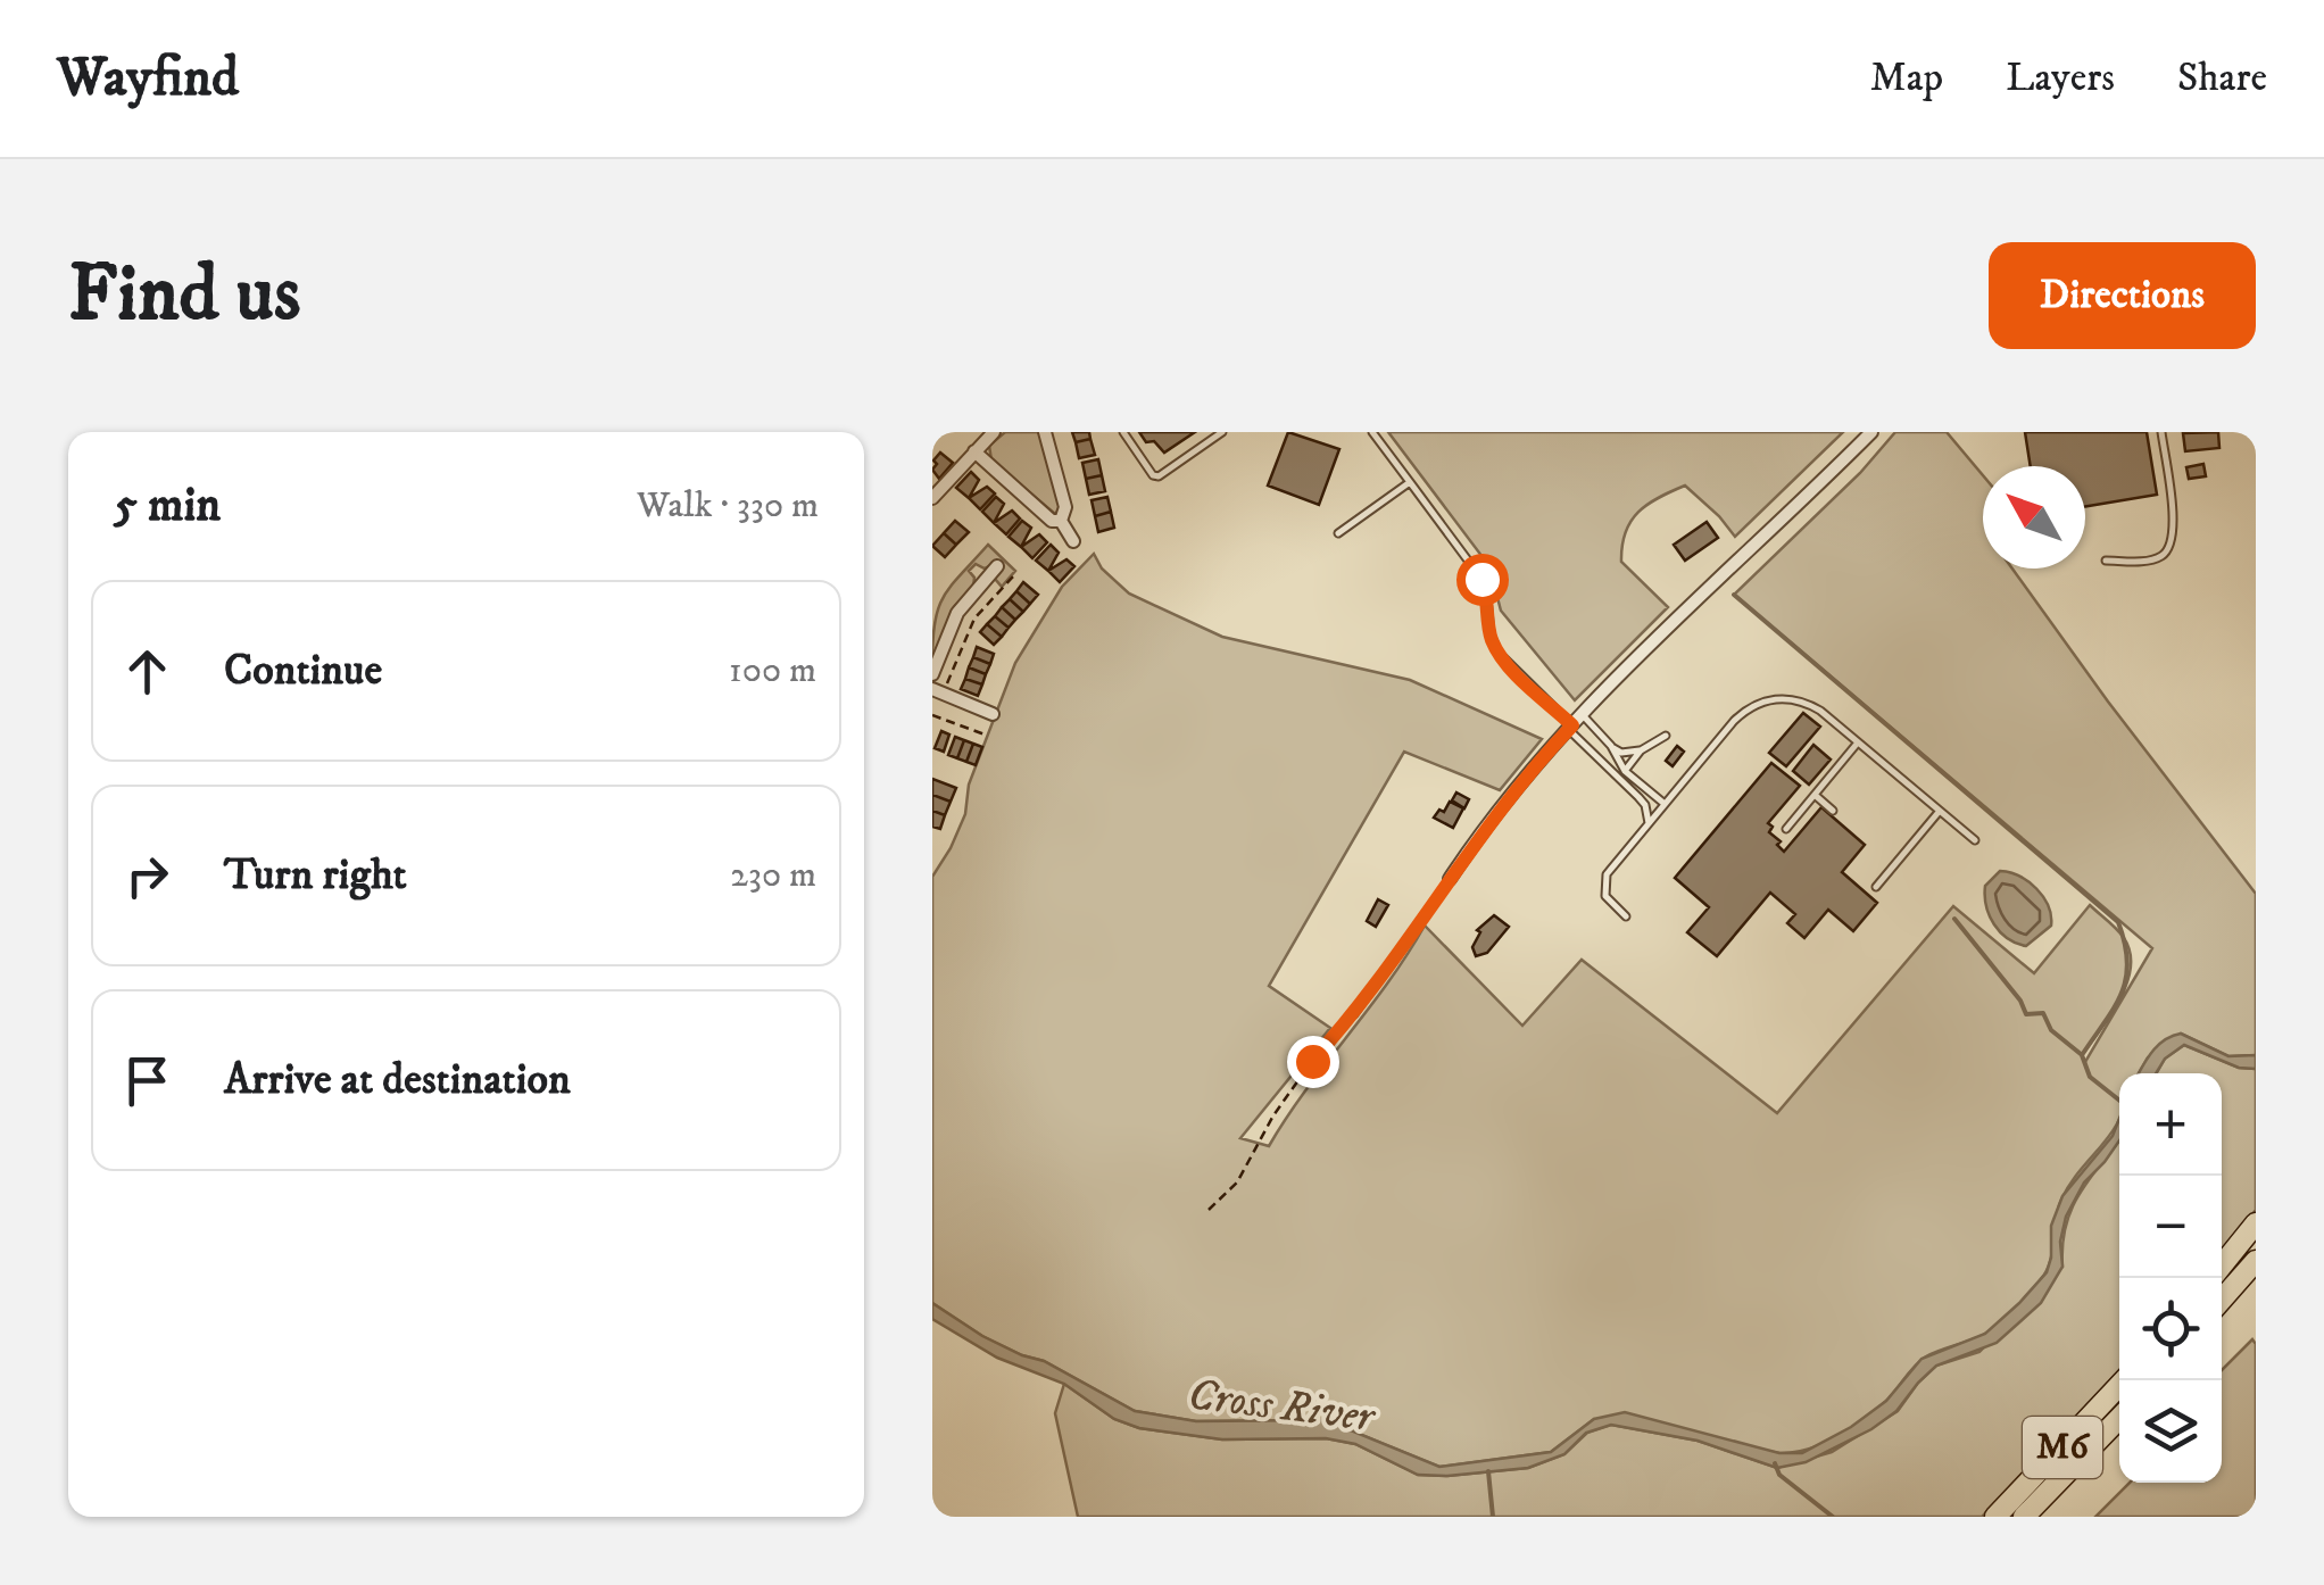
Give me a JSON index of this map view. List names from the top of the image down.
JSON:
{
  "streets": {
    "highway": ["M6"]
  },
  "water": ["Cross River"],
  "north": "top left",
  "page": {
    "header": "Wayfind",
    "nav": ["Map", "Layers", "Share"],
    "buttons": "Directions",
    "title": "Find us",
    "heading": ["5 min", "Walk · 330 m"],
    "list": [
      ["Continue", "100 m"],
      ["Turn right", "230 m"],
      "Arrive at destination"
    ],
    "map_buttons": ["+", "−"]
  }
}
